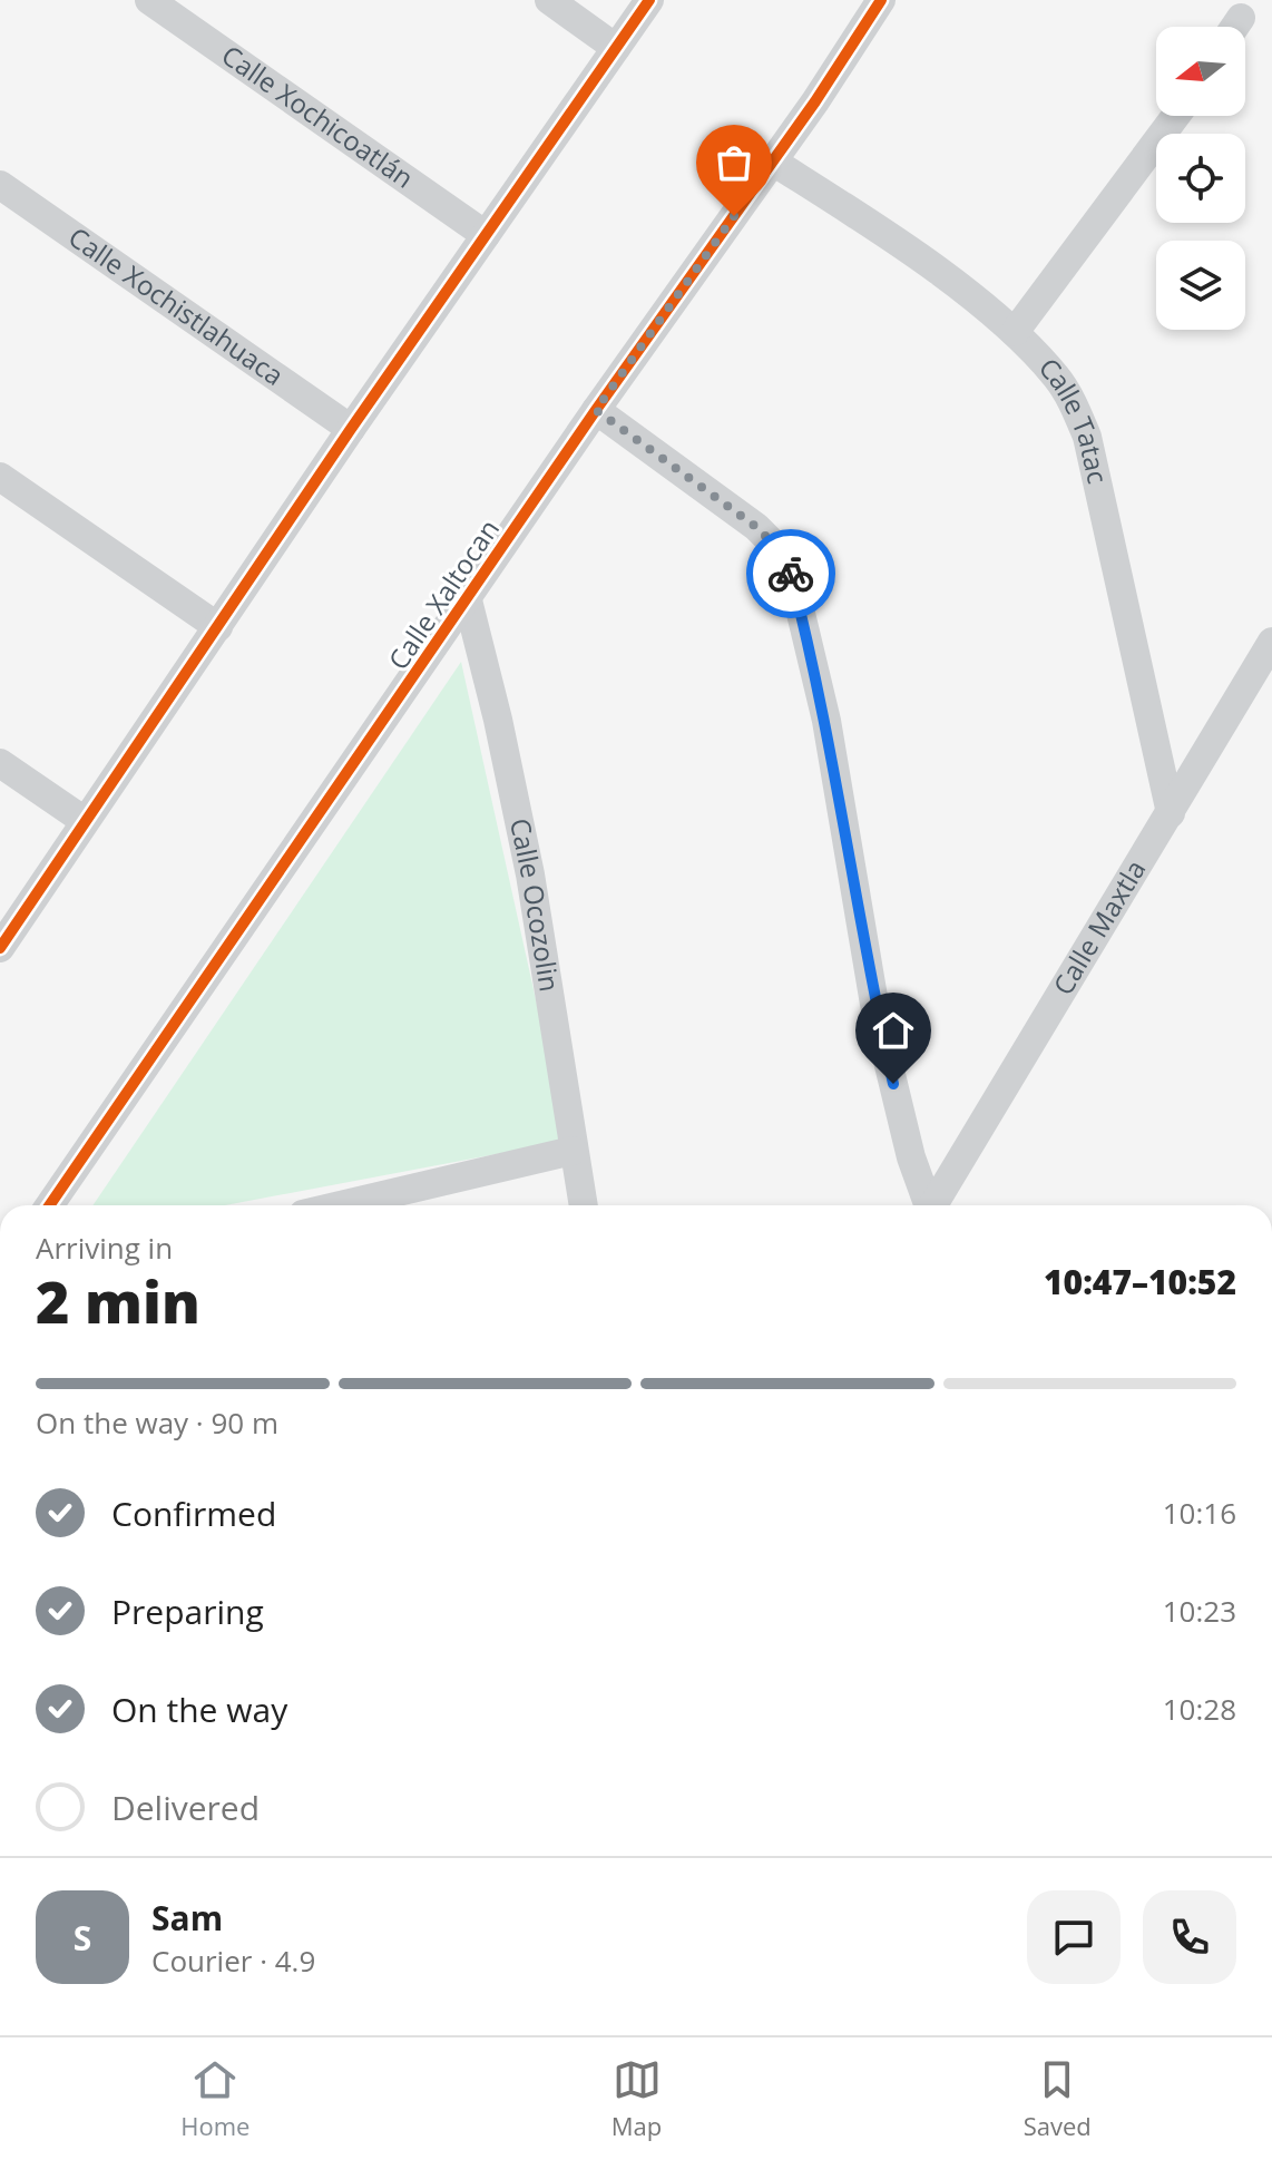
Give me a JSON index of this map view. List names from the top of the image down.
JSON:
{
  "streets": {
    "street": [
      "Calle Xochicoatlán",
      "Calle Xochistlahuaca",
      "Calle Tatac",
      "Calle Xaltocan",
      "Calle Ocozolin",
      "Calle Maxtla"
    ]
  },
  "crossings": [
    ["Calle Tatac", "Calle Xaltocan"],
    ["Calle Tatac", "Calle Maxtla"],
    ["Calle Xaltocan", "Calle Ocozolin"]
  ],
  "north": "left",
  "page": {
    "heading": ["2 min", "Arriving in", "10:47–10:52"],
    "panel": ["Sam", "Courier · 4.9"],
    "bar": "On the way · 90 m",
    "list": [
      ["Confirmed", "10:16"],
      ["Preparing", "10:23"],
      ["On the way", "10:28"],
      "Delivered"
    ],
    "round": "S",
    "tabs": ["Home", "Map", "Saved"]
  }
}
